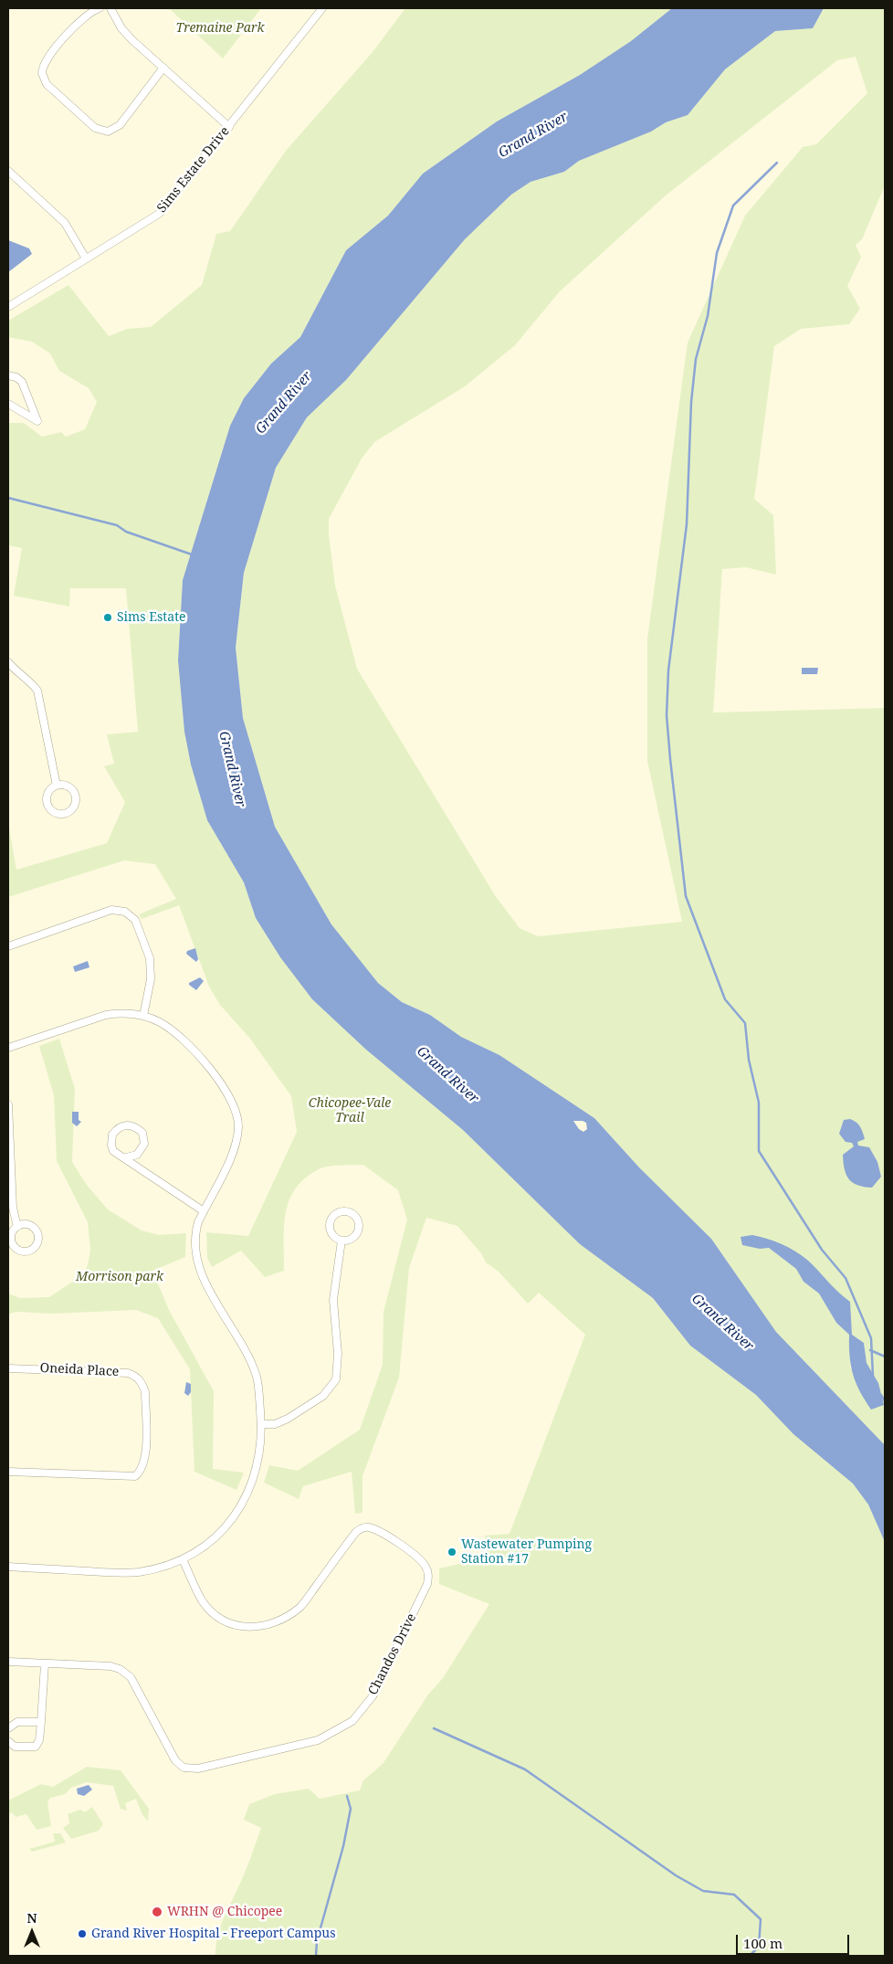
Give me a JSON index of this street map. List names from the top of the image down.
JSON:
{
  "streets": {
    "street": ["Sims Estate Drive", "Oneida Place", "Chandos Drive"]
  },
  "water": ["Grand River"],
  "parks": ["Tremaine Park", "Chicopee-Vale Trail", "Morrison park"],
  "places": [
    "Sims Estate",
    "Wastewater Pumping Station #17",
    "WRHN @ Chicopee",
    "Grand River Hospital - Freeport Campus"
  ],
  "scale_bar": "100 m",
  "north": "top"
}
